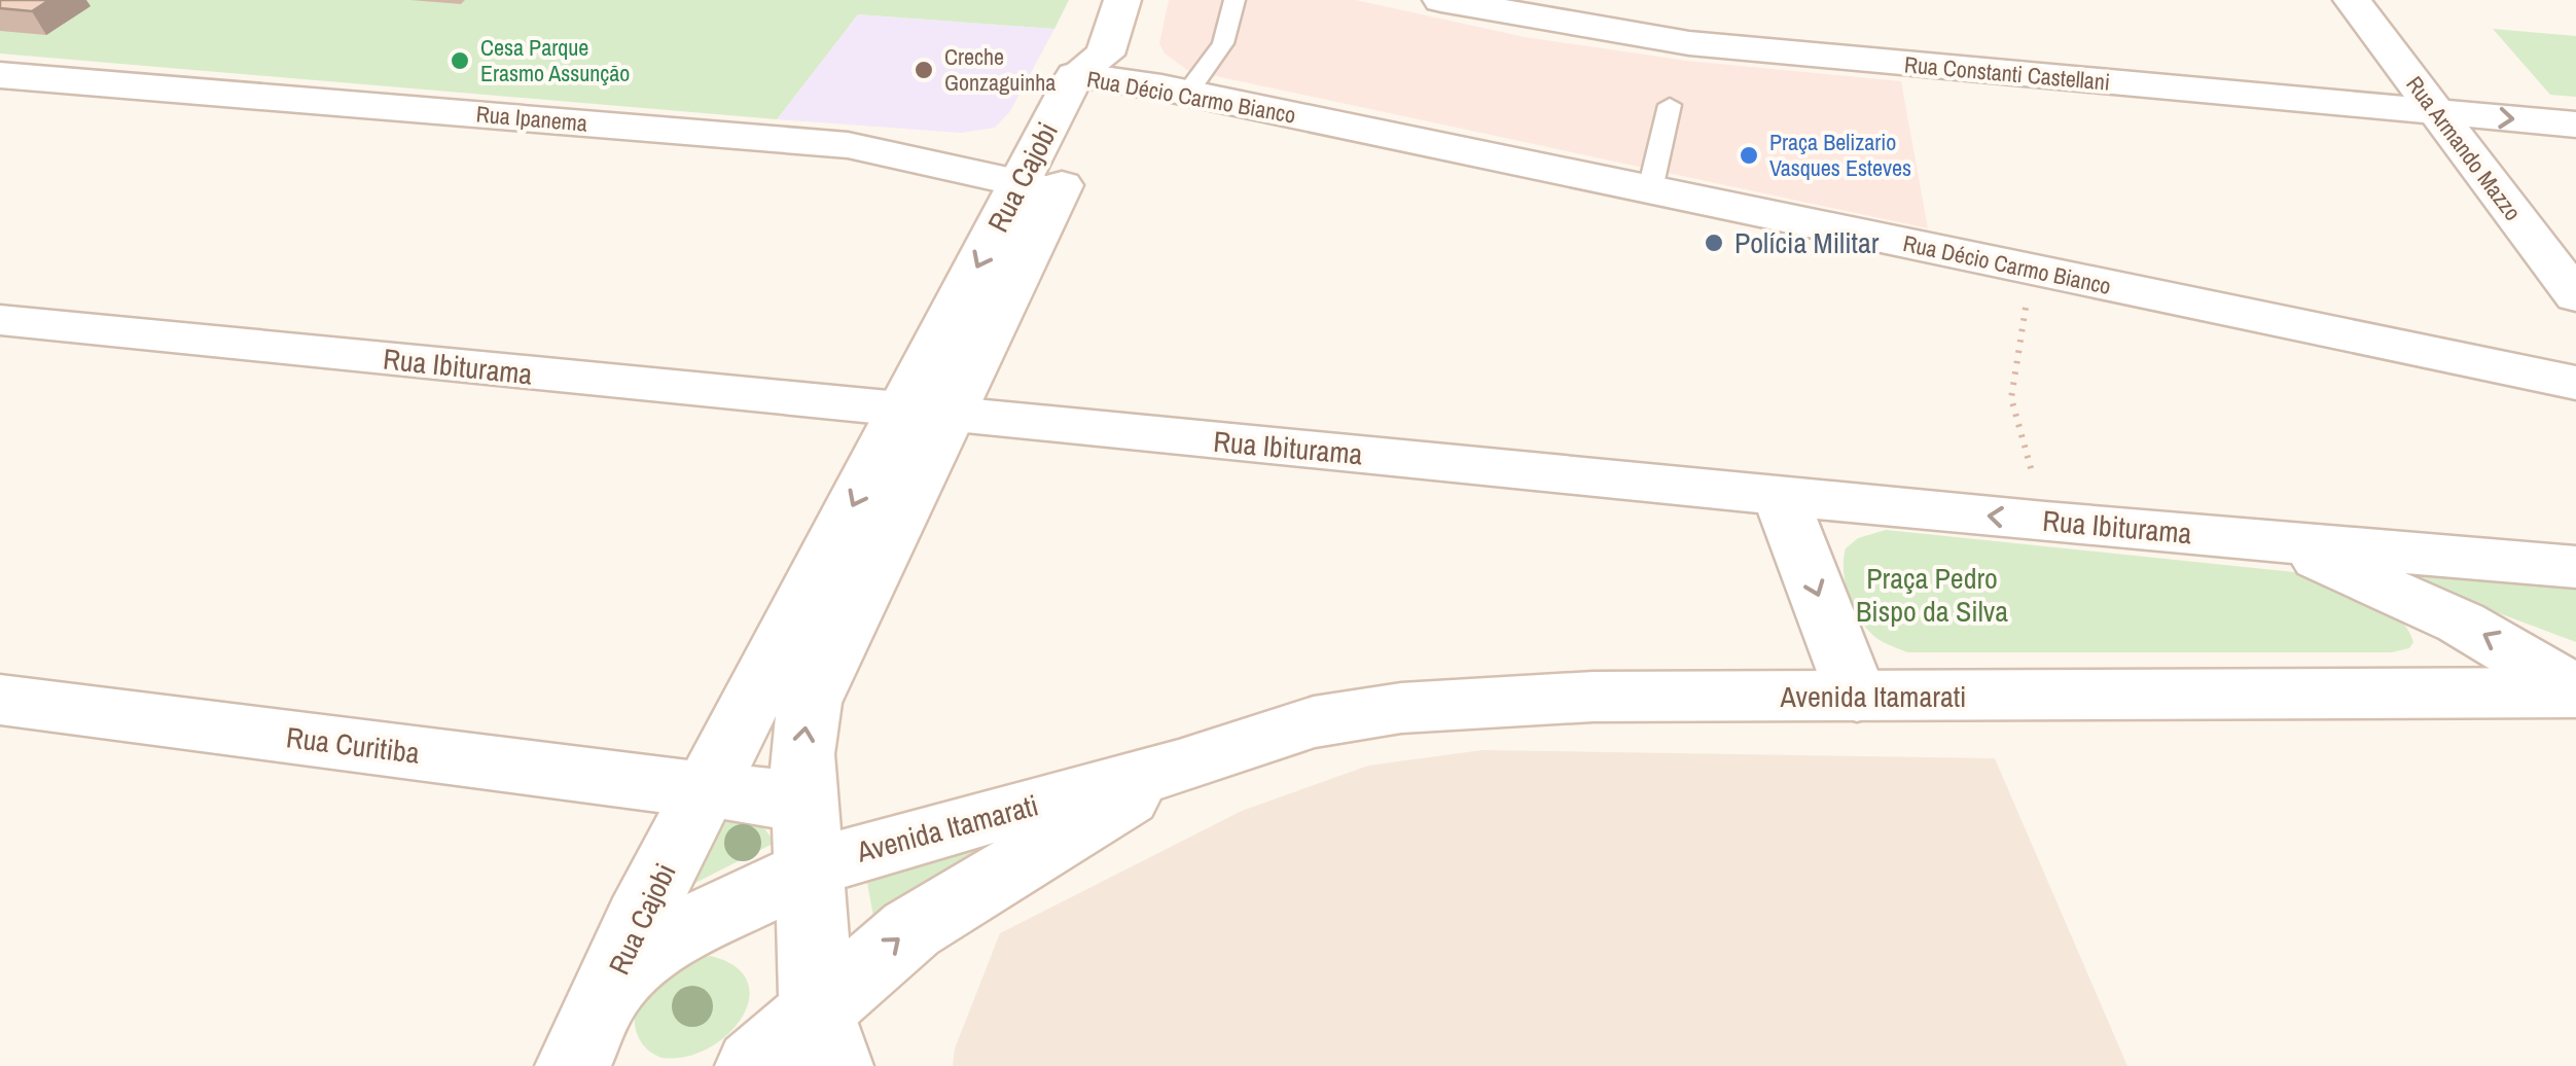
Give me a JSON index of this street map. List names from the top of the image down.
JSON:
{
  "streets": {
    "street": [
      "Rua Constanti Castellani",
      "Rua Décio Carmo Bianco",
      "Rua Ipanema",
      "Rua Armando Mazzo",
      "Rua Cajobi",
      "Rua Ibiturama",
      "Avenida Itamarati",
      "Rua Curitiba"
    ]
  },
  "crossings": [
    ["Rua Constanti Castellani", "Rua Armando Mazzo"],
    ["Rua Décio Carmo Bianco", "Rua Cajobi"],
    ["Rua Ipanema", "Rua Cajobi"],
    ["Rua Cajobi", "Rua Ibiturama"],
    ["Rua Cajobi", "Avenida Itamarati"],
    ["Rua Cajobi", "Rua Curitiba"],
    ["Avenida Itamarati", "Rua Curitiba"]
  ],
  "parks": ["Praça Pedro Bispo da Silva"],
  "places": [
    "Cesa Parque Erasmo Assunçăo",
    "Creche Gonzaguinha",
    "Praça Belizario Vasques Esteves",
    "Polícia Militar"
  ]
}
